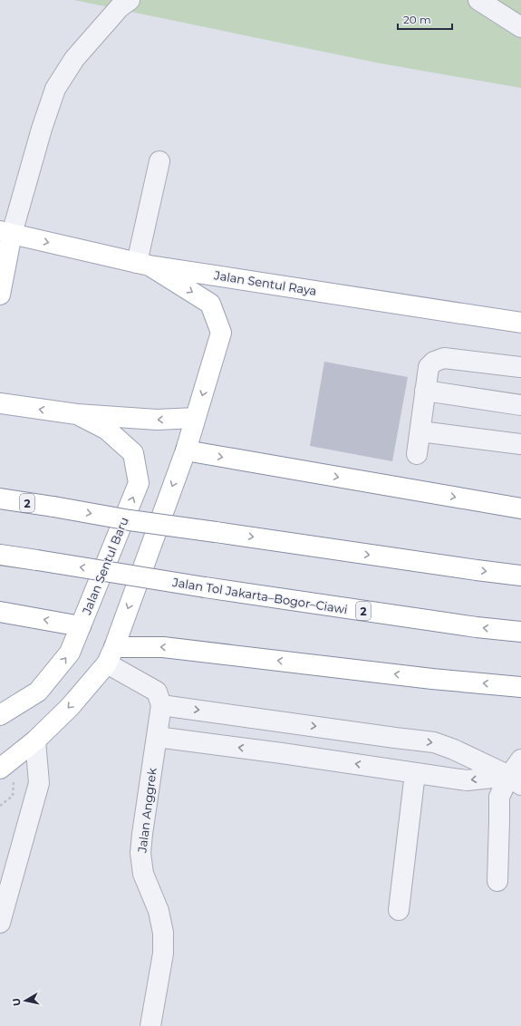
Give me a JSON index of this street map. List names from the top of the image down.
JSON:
{
  "streets": {
    "main road": [
      "Jalan Sentul Raya",
      "2",
      "Jalan Sentul Baru",
      "Jalan Tol Jakarta–Bogor–Ciawi"
    ],
    "street": ["Jalan Anggrek"]
  },
  "scale_bar": "20 m",
  "north": "left"
}
